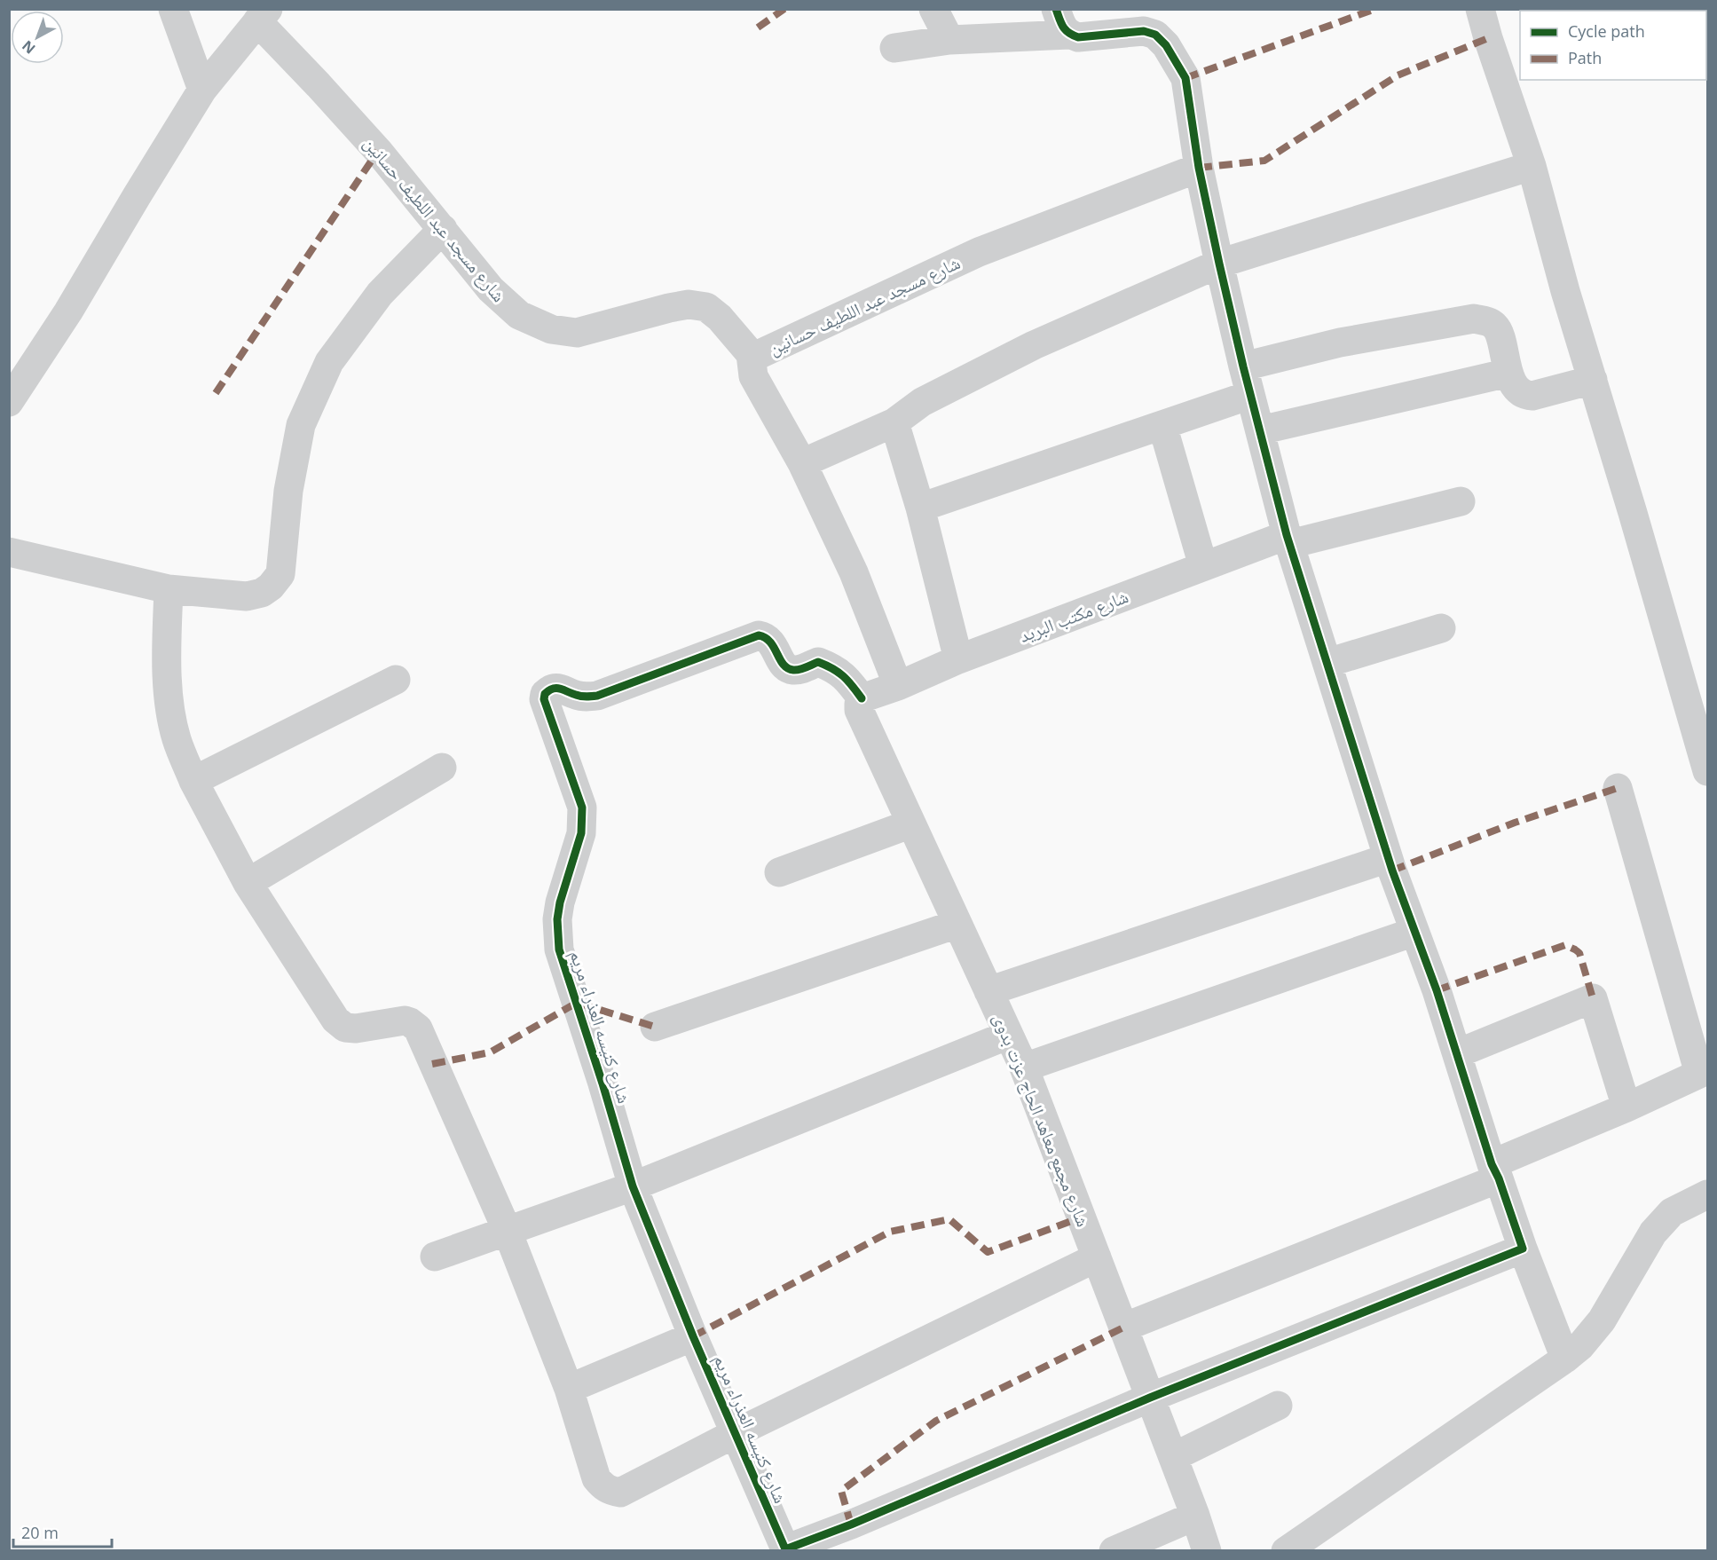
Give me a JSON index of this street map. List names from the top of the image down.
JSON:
{
  "streets": {
    "street": [
      "شارع مسجد عبد اللطيف حسانين",
      "شارع مكتب البريد",
      "شارع كنيسه العذراء مريم",
      "شارع مجمع معاهد الحاج عزت بدوى"
    ]
  },
  "crossings": [
    ["شارع مكتب البريد", "شارع كنيسه العذراء مريم"],
    ["شارع مكتب البريد", "شارع مجمع معاهد الحاج عزت بدوى"],
    ["شارع كنيسه العذراء مريم", "شارع مجمع معاهد الحاج عزت بدوى"]
  ],
  "legend": ["Cycle path", "Path"],
  "scale_bar": "20 m",
  "north": "bottom left"
}
